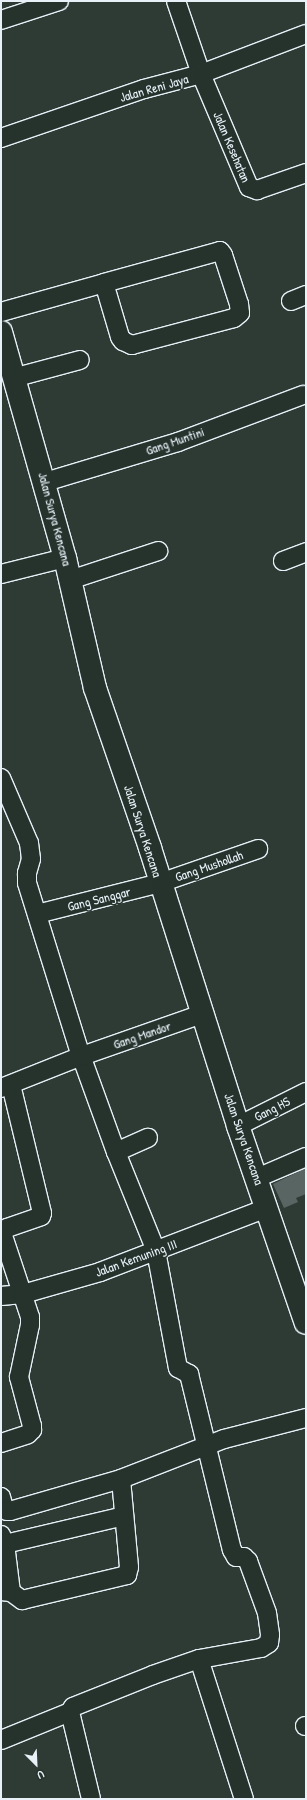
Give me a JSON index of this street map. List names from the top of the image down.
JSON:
{
  "streets": {
    "main road": ["Jalan Surya Kencana"],
    "street": [
      "Jalan Reni Jaya",
      "Jalan Kesehatan",
      "Gang Muntini",
      "Gang Mushollah",
      "Gang Sanggar",
      "Gang Mandor",
      "Gang HS",
      "Jalan Kemuning III"
    ]
  },
  "crossings": [
    ["Jalan Reni Jaya", "Jalan Kesehatan"],
    ["Gang Muntini", "Jalan Surya Kencana"],
    ["Jalan Surya Kencana", "Gang Mushollah"],
    ["Jalan Surya Kencana", "Gang Sanggar"],
    ["Jalan Surya Kencana", "Gang Mandor"],
    ["Jalan Surya Kencana", "Gang HS"],
    ["Jalan Surya Kencana", "Jalan Kemuning III"],
    ["Gang Mushollah", "Gang Sanggar"]
  ],
  "north": "bottom right"
}
